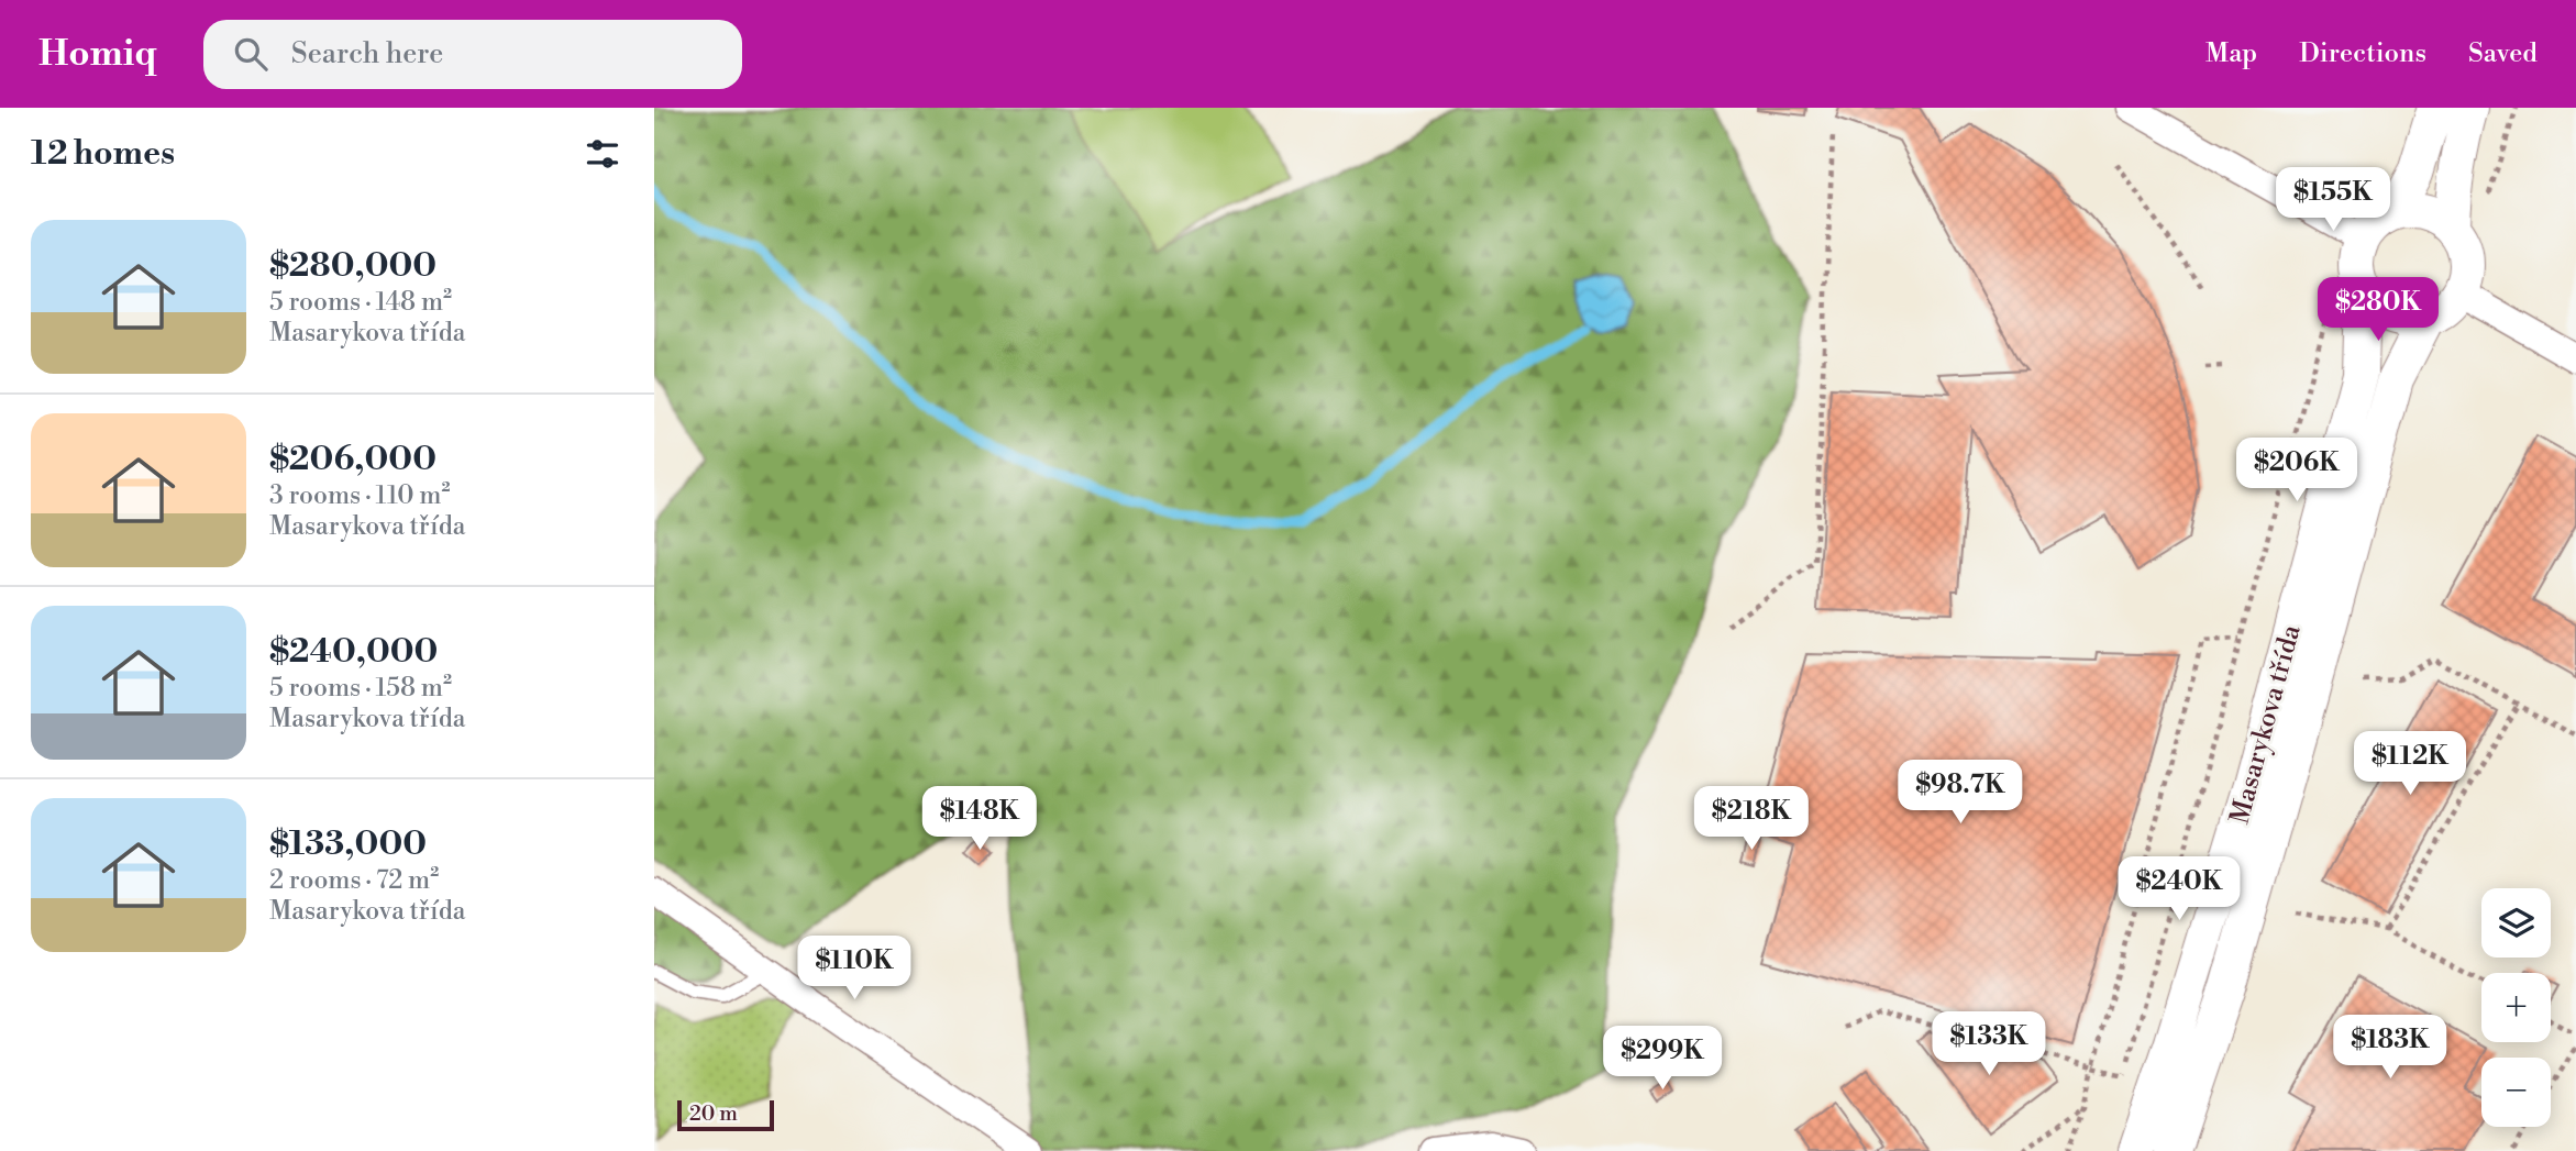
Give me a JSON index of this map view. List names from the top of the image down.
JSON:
{
  "streets": {
    "street": ["Masarykova třída"]
  },
  "scale_bar": "20 m",
  "page": {
    "header": "Homiq",
    "search": "Search here",
    "nav": ["Map", "Directions", "Saved"],
    "heading": "12 homes",
    "price": [
      "$155K",
      "$280K",
      "$206K",
      "$112K",
      "$98.7K",
      "$148K",
      "$218K",
      "$240K",
      "$110K",
      "$133K",
      "$183K",
      "$299K"
    ],
    "list": [
      {
        "name": "$280,000",
        "note": "5 rooms · 148 m² · Masarykova třída"
      },
      {
        "name": "$206,000",
        "note": "3 rooms · 110 m² · Masarykova třída"
      },
      {
        "name": "$240,000",
        "note": "5 rooms · 158 m² · Masarykova třída"
      },
      {
        "name": "$133,000",
        "note": "2 rooms · 72 m² · Masarykova třída"
      }
    ],
    "map_buttons": ["+", "−"],
    "scale": "20 m"
  }
}
